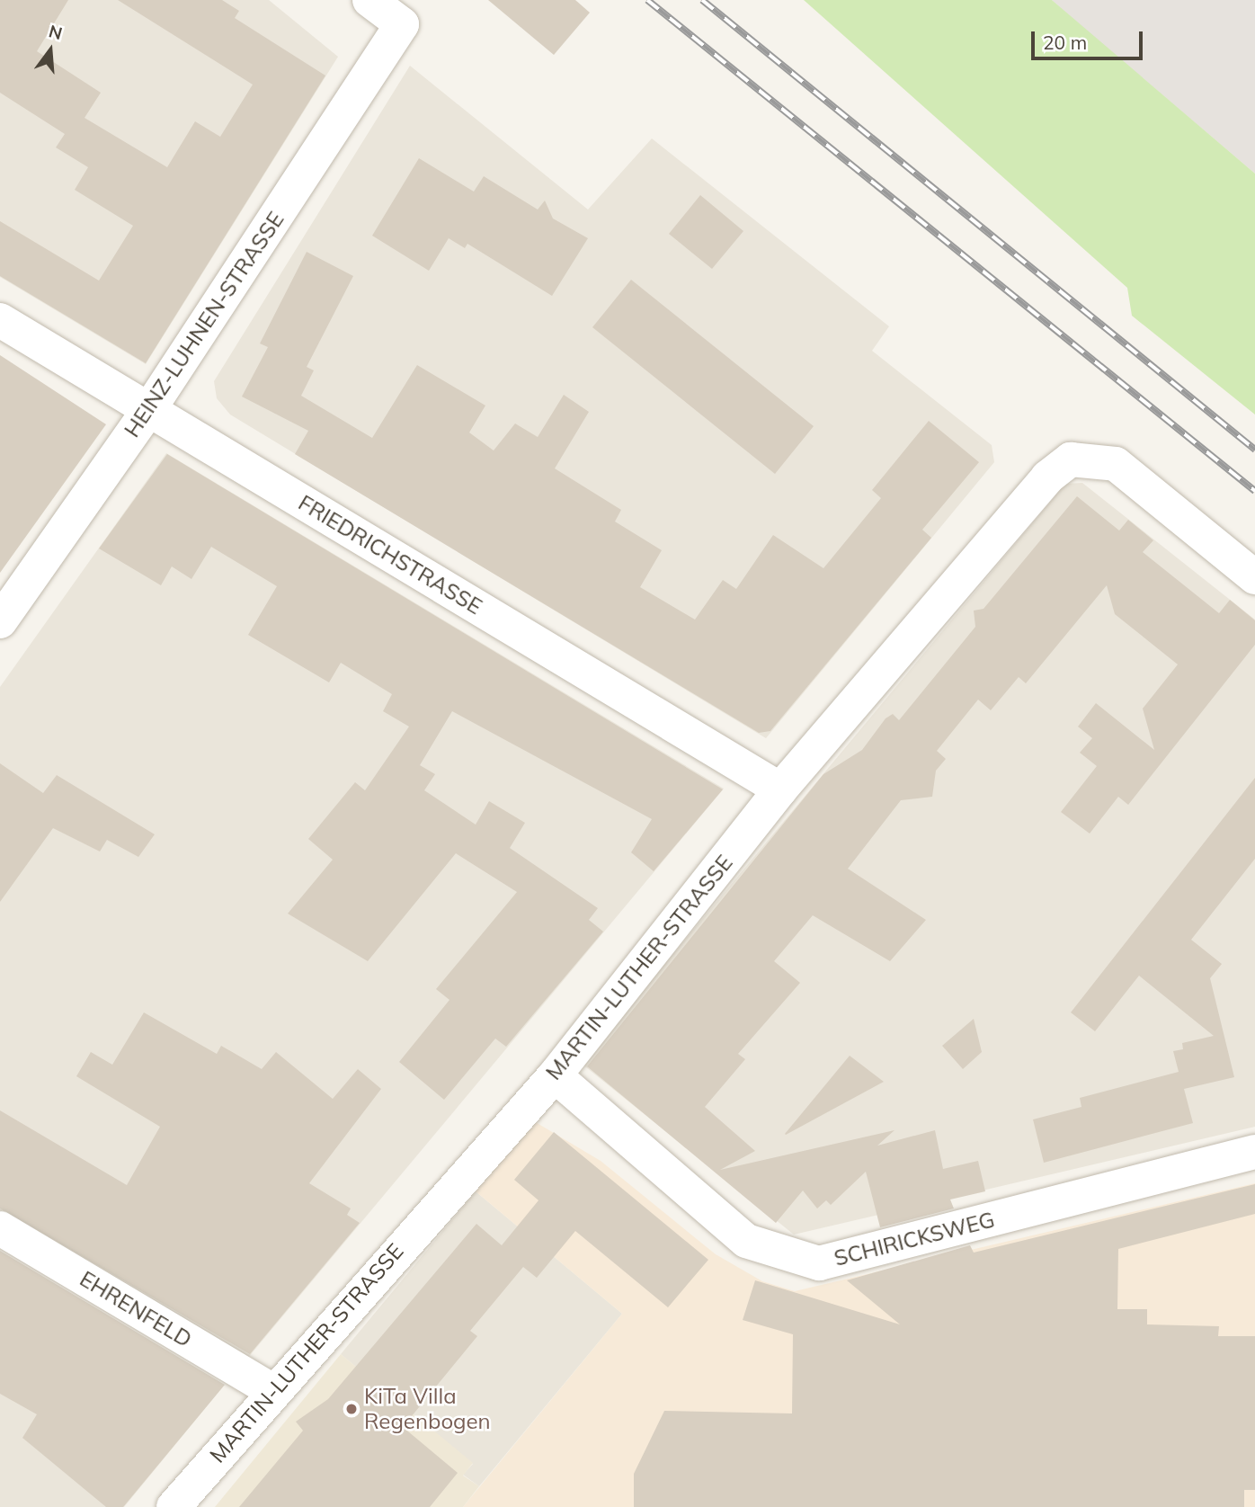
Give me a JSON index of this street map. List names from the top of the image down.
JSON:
{
  "streets": {
    "street": [
      "HEINZ-LUHNEN-STRASSE",
      "FRIEDRICHSTRASSE",
      "MARTIN-LUTHER-STRASSE",
      "SCHIRICKSWEG",
      "EHRENFELD"
    ]
  },
  "crossings": [
    ["HEINZ-LUHNEN-STRASSE", "FRIEDRICHSTRASSE"],
    ["FRIEDRICHSTRASSE", "MARTIN-LUTHER-STRASSE"],
    ["MARTIN-LUTHER-STRASSE", "SCHIRICKSWEG"],
    ["MARTIN-LUTHER-STRASSE", "EHRENFELD"]
  ],
  "places": ["KiTa Villa Regenbogen"],
  "scale_bar": "20 m",
  "north": "top"
}
